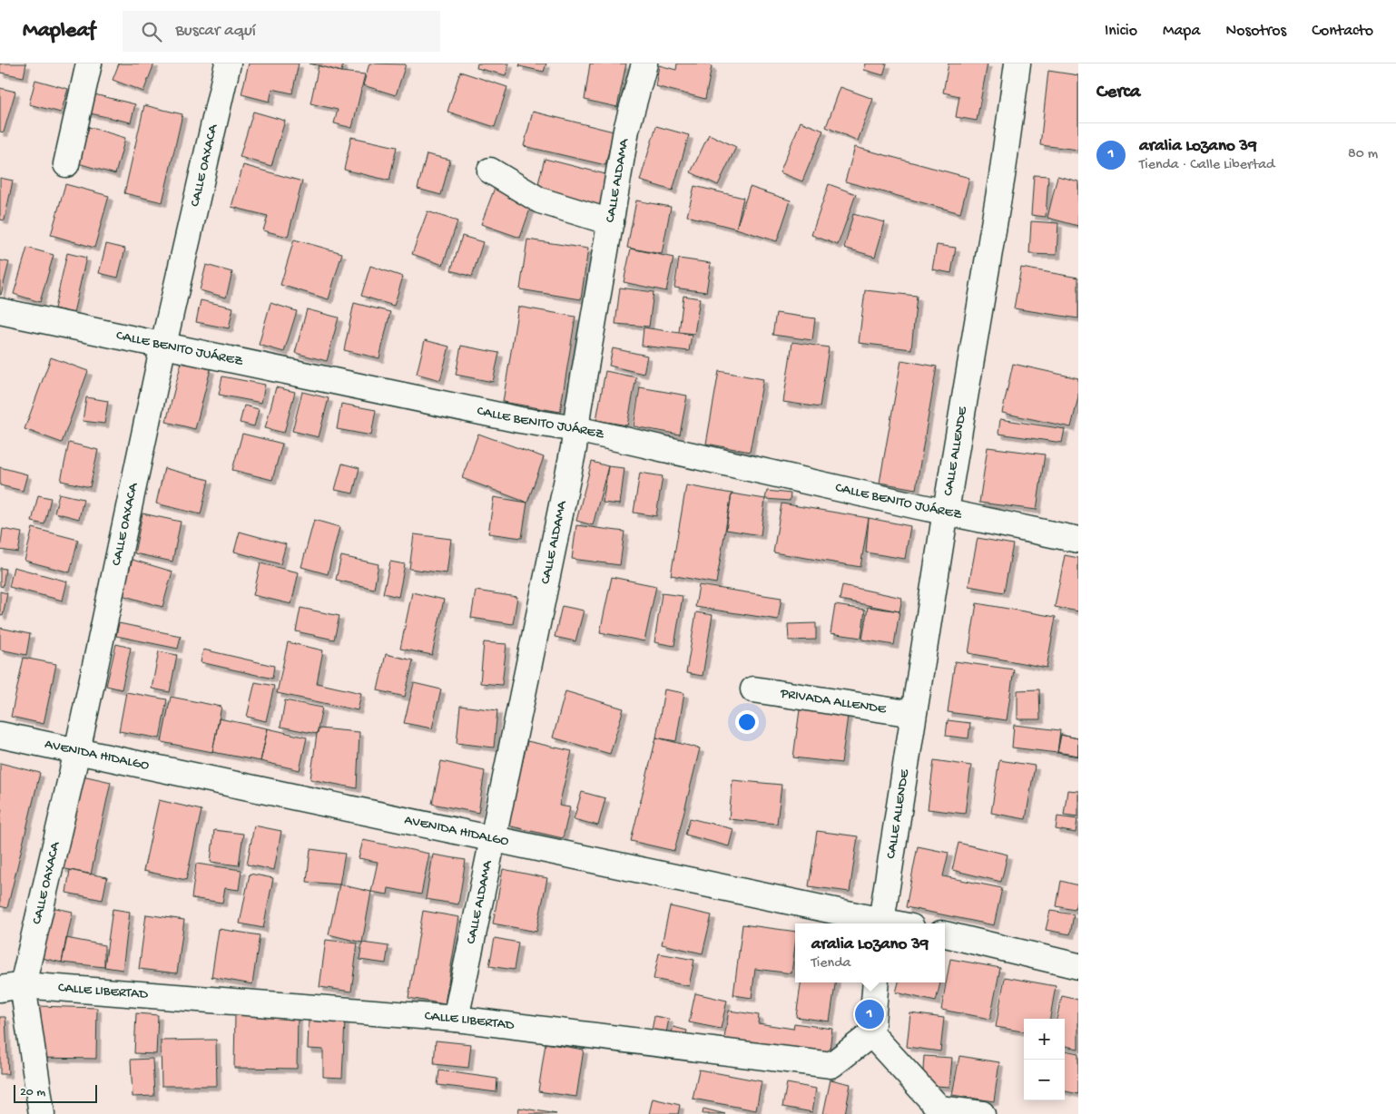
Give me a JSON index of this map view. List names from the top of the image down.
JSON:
{
  "streets": {
    "street": [
      "CALLE OAXACA",
      "CALLE ALDAMA",
      "CALLE BENITO JUÁREZ",
      "CALLE ALLENDE",
      "PRIVADA ALLENDE",
      "AVENIDA HIDALGO",
      "CALLE LIBERTAD"
    ]
  },
  "crossings": [
    ["CALLE OAXACA", "CALLE BENITO JUÁREZ"],
    ["CALLE OAXACA", "AVENIDA HIDALGO"],
    ["CALLE OAXACA", "CALLE LIBERTAD"],
    ["CALLE ALDAMA", "CALLE BENITO JUÁREZ"],
    ["CALLE ALDAMA", "AVENIDA HIDALGO"],
    ["CALLE ALDAMA", "CALLE LIBERTAD"],
    ["CALLE BENITO JUÁREZ", "CALLE ALLENDE"],
    ["CALLE ALLENDE", "PRIVADA ALLENDE"],
    ["CALLE ALLENDE", "AVENIDA HIDALGO"]
  ],
  "scale_bar": "20 m",
  "page": {
    "header": "Mapleaf",
    "search": "Buscar aquí",
    "nav": [
      "Inicio",
      "Mapa",
      "Nosotros",
      "Contacto"
    ],
    "heading": "Cerca",
    "list": [
      {
        "mark": "1",
        "name": "aralia Lozano 39",
        "note": "Tienda · Calle Libertad",
        "value": "80 m"
      }
    ],
    "popup": ["aralia Lozano 39", "Tienda"],
    "pins": "1",
    "map_buttons": ["+", "−"],
    "scale": "20 m"
  }
}
